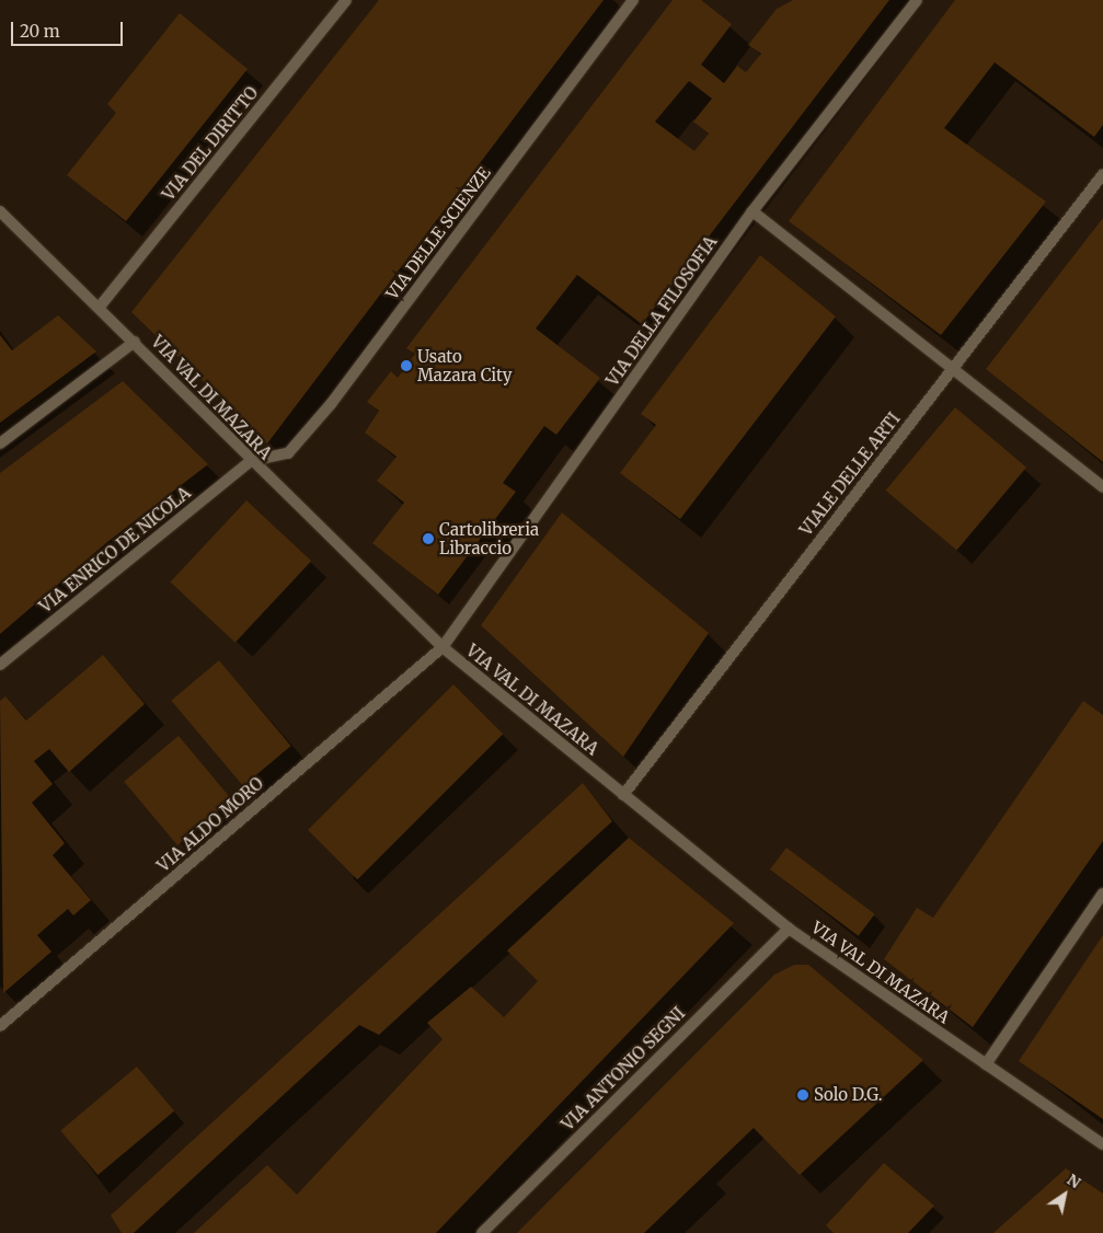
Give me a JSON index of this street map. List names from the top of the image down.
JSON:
{
  "streets": {
    "street": [
      "VIA DEL DIRITTO",
      "VIA DELLE SCIENZE",
      "VIA DELLA FILOSOFIA",
      "VIA VAL DI MAZARA",
      "VIALE DELLE ARTI",
      "VIA ENRICO DE NICOLA",
      "VIA ALDO MORO",
      "VIA ANTONIO SEGNI"
    ]
  },
  "crossings": [
    ["VIA DEL DIRITTO", "VIA VAL DI MAZARA"],
    ["VIA DELLE SCIENZE", "VIA VAL DI MAZARA"],
    ["VIA DELLE SCIENZE", "VIA ENRICO DE NICOLA"],
    ["VIA DELLA FILOSOFIA", "VIA VAL DI MAZARA"],
    ["VIA DELLA FILOSOFIA", "VIA ALDO MORO"],
    ["VIA VAL DI MAZARA", "VIALE DELLE ARTI"],
    ["VIA VAL DI MAZARA", "VIA ENRICO DE NICOLA"],
    ["VIA VAL DI MAZARA", "VIA ALDO MORO"],
    ["VIA VAL DI MAZARA", "VIA ANTONIO SEGNI"]
  ],
  "places": ["Usato Mazara City", "Cartolibreria Libraccio", "Solo D.G."],
  "scale_bar": "20 m",
  "north": "top right"
}
